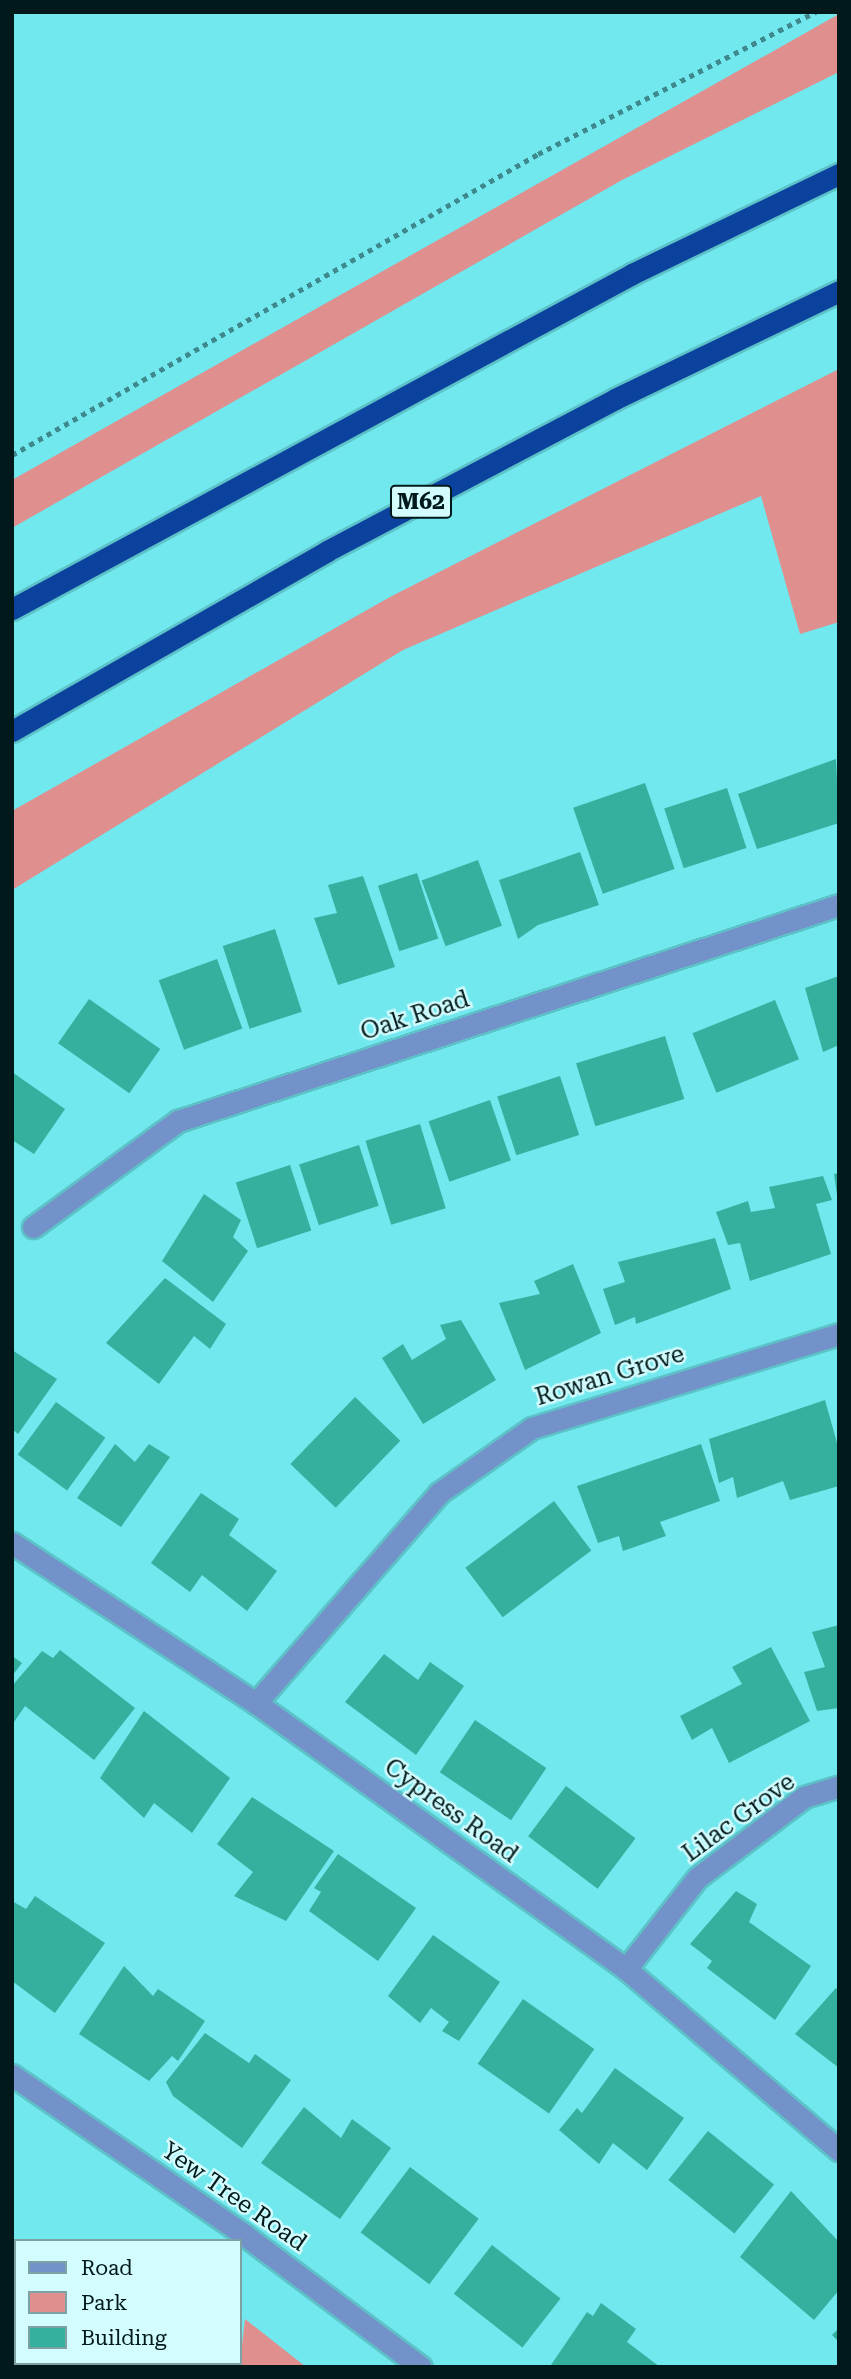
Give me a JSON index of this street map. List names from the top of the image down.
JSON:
{
  "streets": {
    "highway": ["M62"],
    "street": [
      "Oak Road",
      "Rowan Grove",
      "Cypress Road",
      "Lilac Grove",
      "Yew Tree Road"
    ]
  },
  "crossings": [
    ["Rowan Grove", "Cypress Road"],
    ["Cypress Road", "Lilac Grove"]
  ],
  "legend": ["Road", "Park", "Building"]
}
